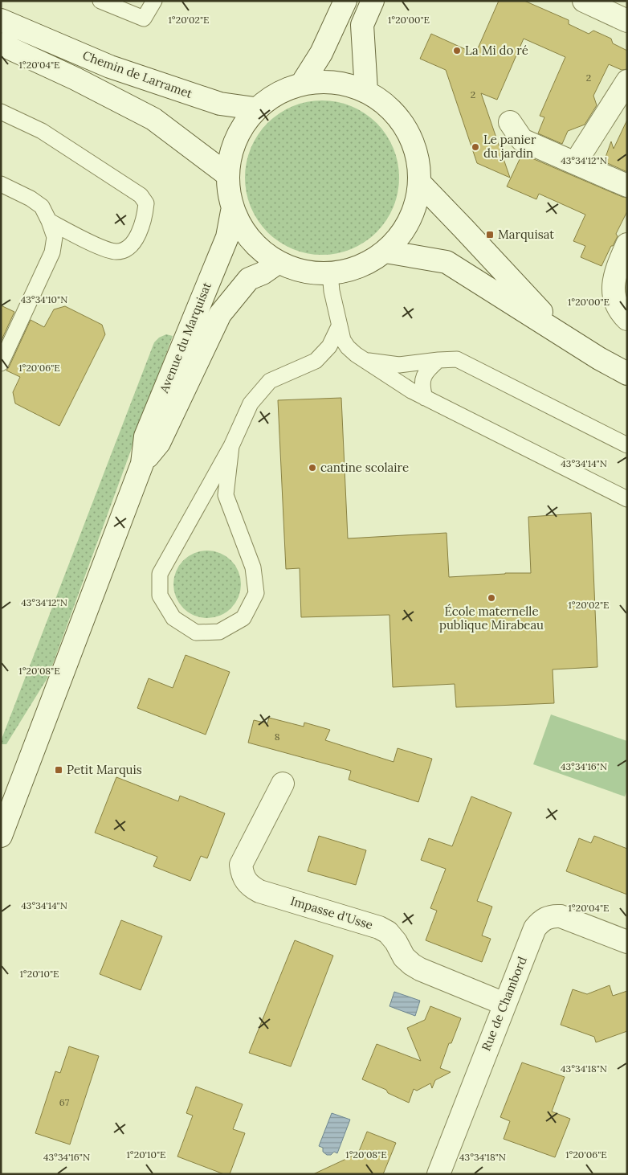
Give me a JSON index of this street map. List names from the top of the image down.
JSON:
{
  "streets": {
    "main road": [
      "Chemin de Larramet",
      "Avenue du Marquisat",
      "Impasse d'Usse",
      "Rue de Chambord"
    ]
  },
  "crossings": [
    ["Impasse d'Usse", "Rue de Chambord"]
  ],
  "places": {
    "other": [
      "La Mi do ré",
      "Le panier du jardin",
      "cantine scolaire",
      "École maternelle publique Mirabeau"
    ],
    "transit": ["Marquisat", "Petit Marquis"]
  },
  "house_numbers": [
    "2",
    "2",
    "8",
    "67"
  ],
  "coordinates": [
    "1°20'02\"E",
    "1°20'00\"E",
    "1°20'04\"E",
    "43°34'12\"N",
    "43°34'10\"N",
    "1°20'06\"E",
    "43°34'14\"N",
    "1°20'08\"E",
    "43°34'16\"N",
    "1°20'10\"E",
    "43°34'18\"N"
  ]
}
